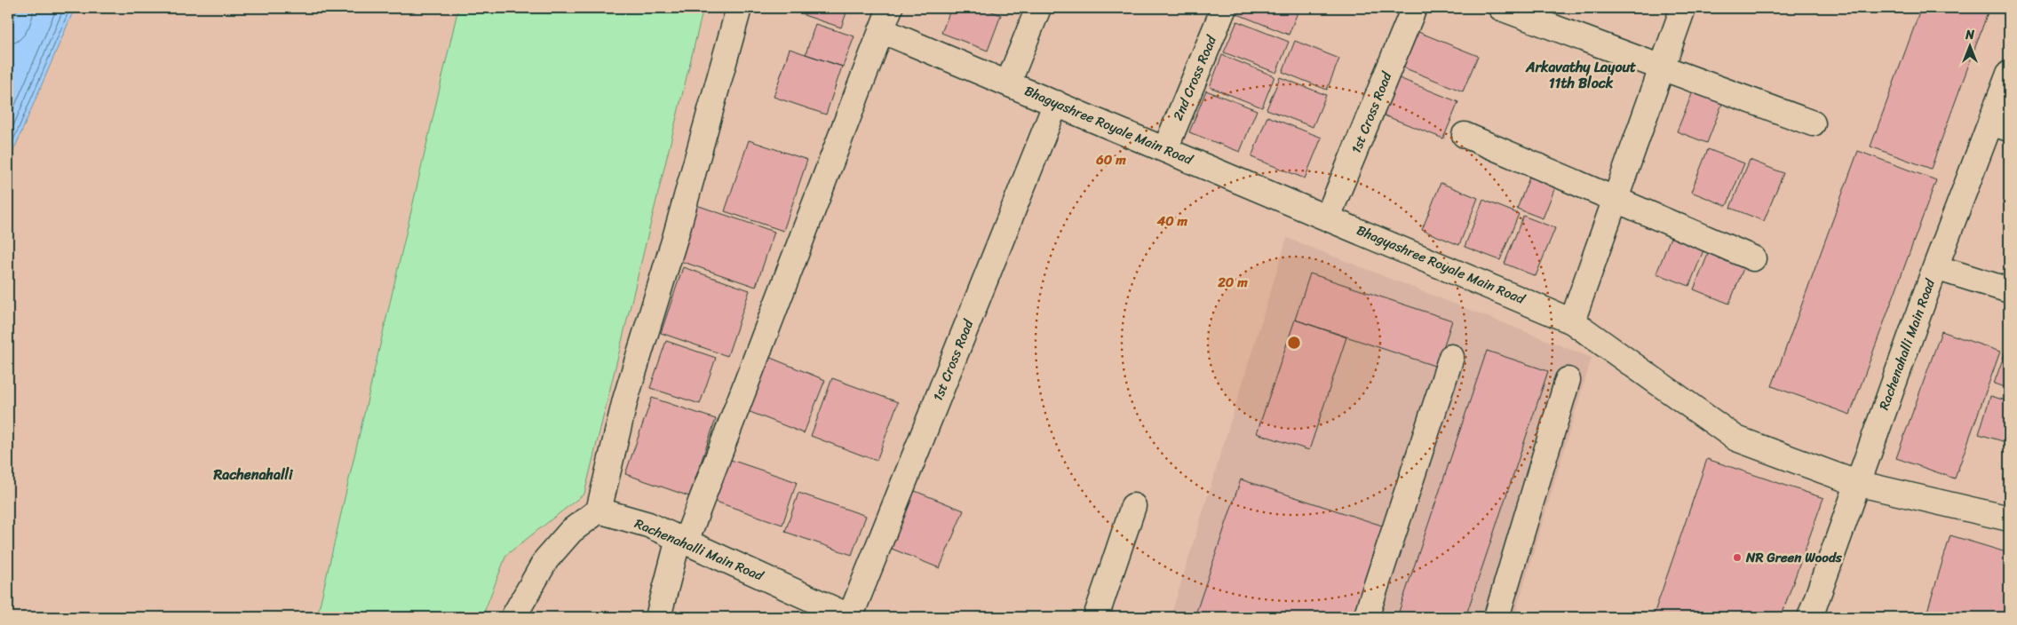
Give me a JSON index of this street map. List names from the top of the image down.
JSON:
{
  "streets": {
    "street": [
      "2nd Cross Road",
      "1st Cross Road",
      "Bhagyashree Royale Main Road",
      "Rachenahalli Main Road"
    ]
  },
  "crossings": [
    ["2nd Cross Road", "Bhagyashree Royale Main Road"],
    ["1st Cross Road", "Bhagyashree Royale Main Road"],
    ["1st Cross Road", "Rachenahalli Main Road"],
    ["Bhagyashree Royale Main Road", "Rachenahalli Main Road"]
  ],
  "districts": ["Arkavathy Layout 11th Block", "Rachenahalli"],
  "places": ["NR Green Woods"],
  "north": "top",
  "rings": ["60 m", "40 m", "20 m"]
}
